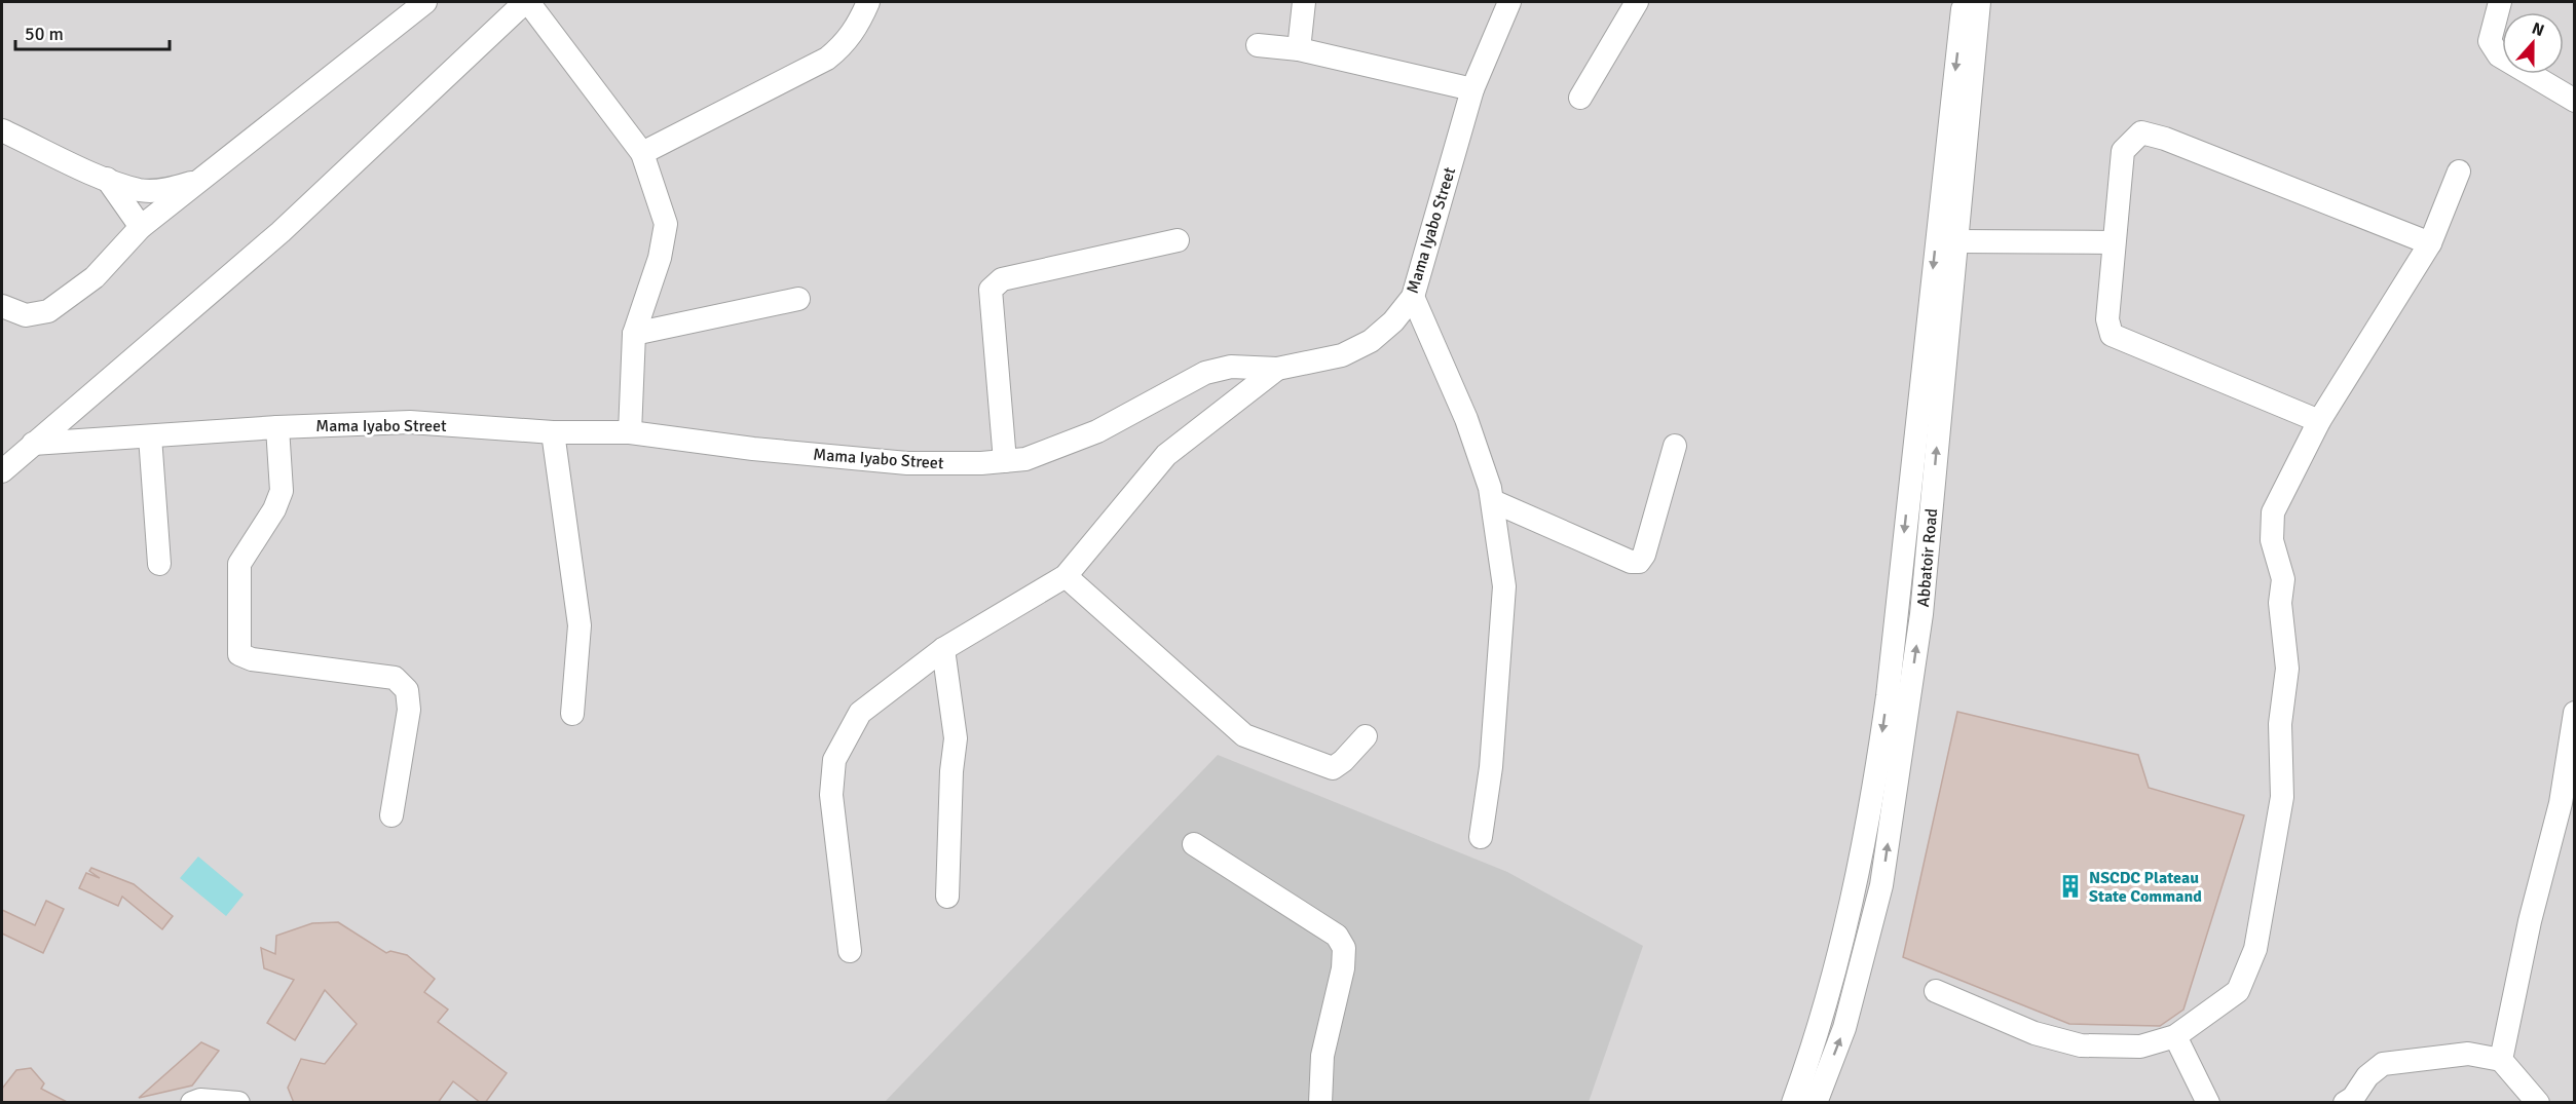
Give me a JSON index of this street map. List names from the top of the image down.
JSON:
{
  "streets": {
    "street": ["Mama Iyabo Street", "Abbatoir Road"]
  },
  "places": {
    "building": ["NSCDC Plateau State Command"]
  },
  "scale_bar": "50 m",
  "north": "top"
}
